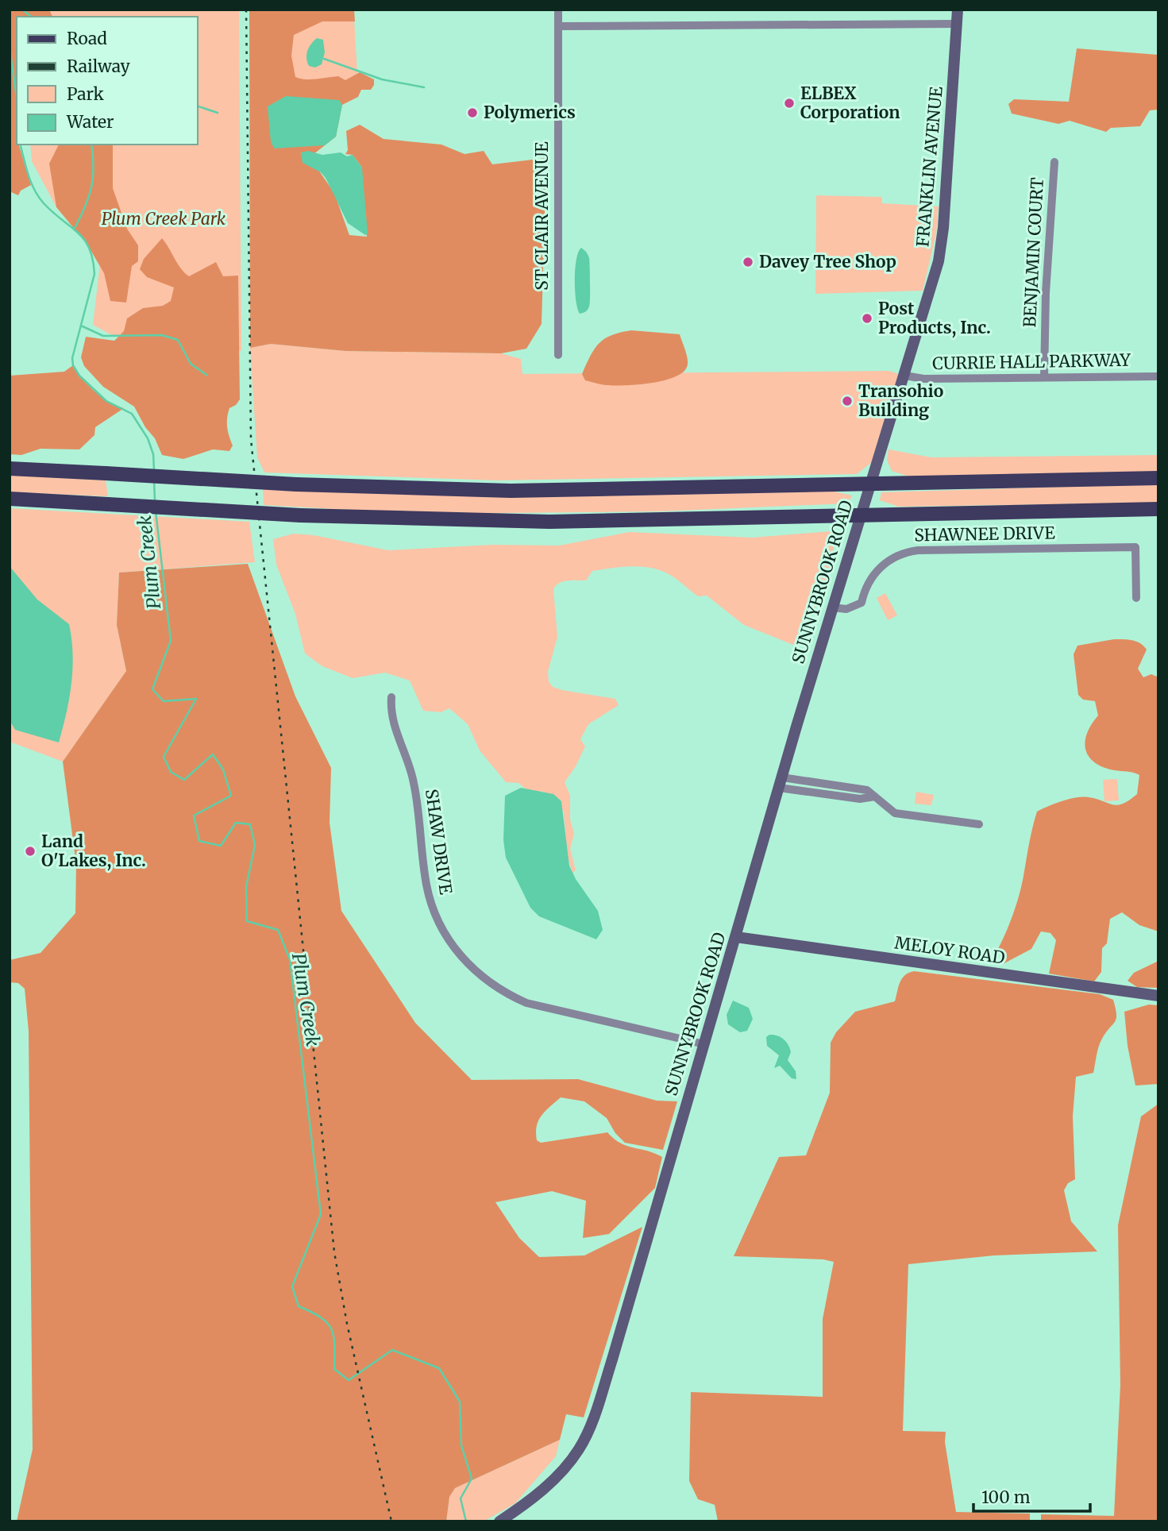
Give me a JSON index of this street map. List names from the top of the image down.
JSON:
{
  "streets": {
    "street": [
      "FRANKLIN AVENUE",
      "ST CLAIR AVENUE",
      "BENJAMIN COURT",
      "CURRIE HALL PARKWAY",
      "SHAWNEE DRIVE",
      "SUNNYBROOK ROAD",
      "SHAW DRIVE",
      "MELOY ROAD"
    ]
  },
  "crossings": [
    ["FRANKLIN AVENUE", "CURRIE HALL PARKWAY"],
    ["FRANKLIN AVENUE", "SUNNYBROOK ROAD"],
    ["BENJAMIN COURT", "CURRIE HALL PARKWAY"],
    ["SHAWNEE DRIVE", "SUNNYBROOK ROAD"],
    ["SUNNYBROOK ROAD", "SHAW DRIVE"],
    ["SUNNYBROOK ROAD", "MELOY ROAD"]
  ],
  "water": ["Plum Creek"],
  "parks": ["Plum Creek Park"],
  "places": [
    "ELBEX Corporation",
    "Polymerics",
    "Davey Tree Shop",
    "Post Products, Inc.",
    "Transohio Building",
    "Land O'Lakes, Inc."
  ],
  "legend": [
    "Road",
    "Railway",
    "Park",
    "Water"
  ],
  "scale_bar": "100 m"
}
